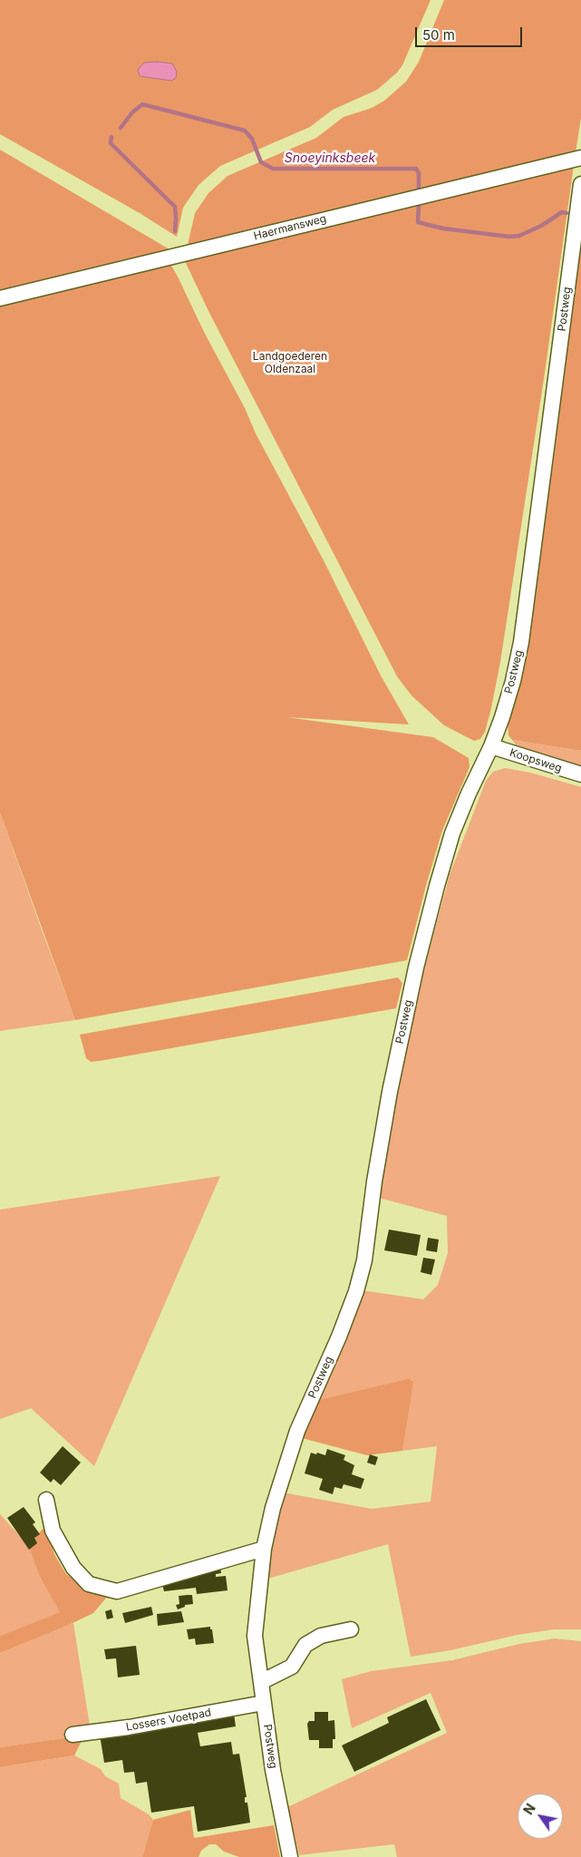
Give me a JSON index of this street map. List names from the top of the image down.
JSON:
{
  "streets": {
    "street": [
      "Haermansweg",
      "Postweg",
      "Koopsweg",
      "Lossers Voetpad"
    ]
  },
  "crossings": [
    ["Postweg", "Koopsweg"],
    ["Postweg", "Lossers Voetpad"]
  ],
  "water": ["Snoeyinksbeek"],
  "parks": ["Landgoederen Oldenzaal"],
  "scale_bar": "50 m",
  "north": "top left"
}
